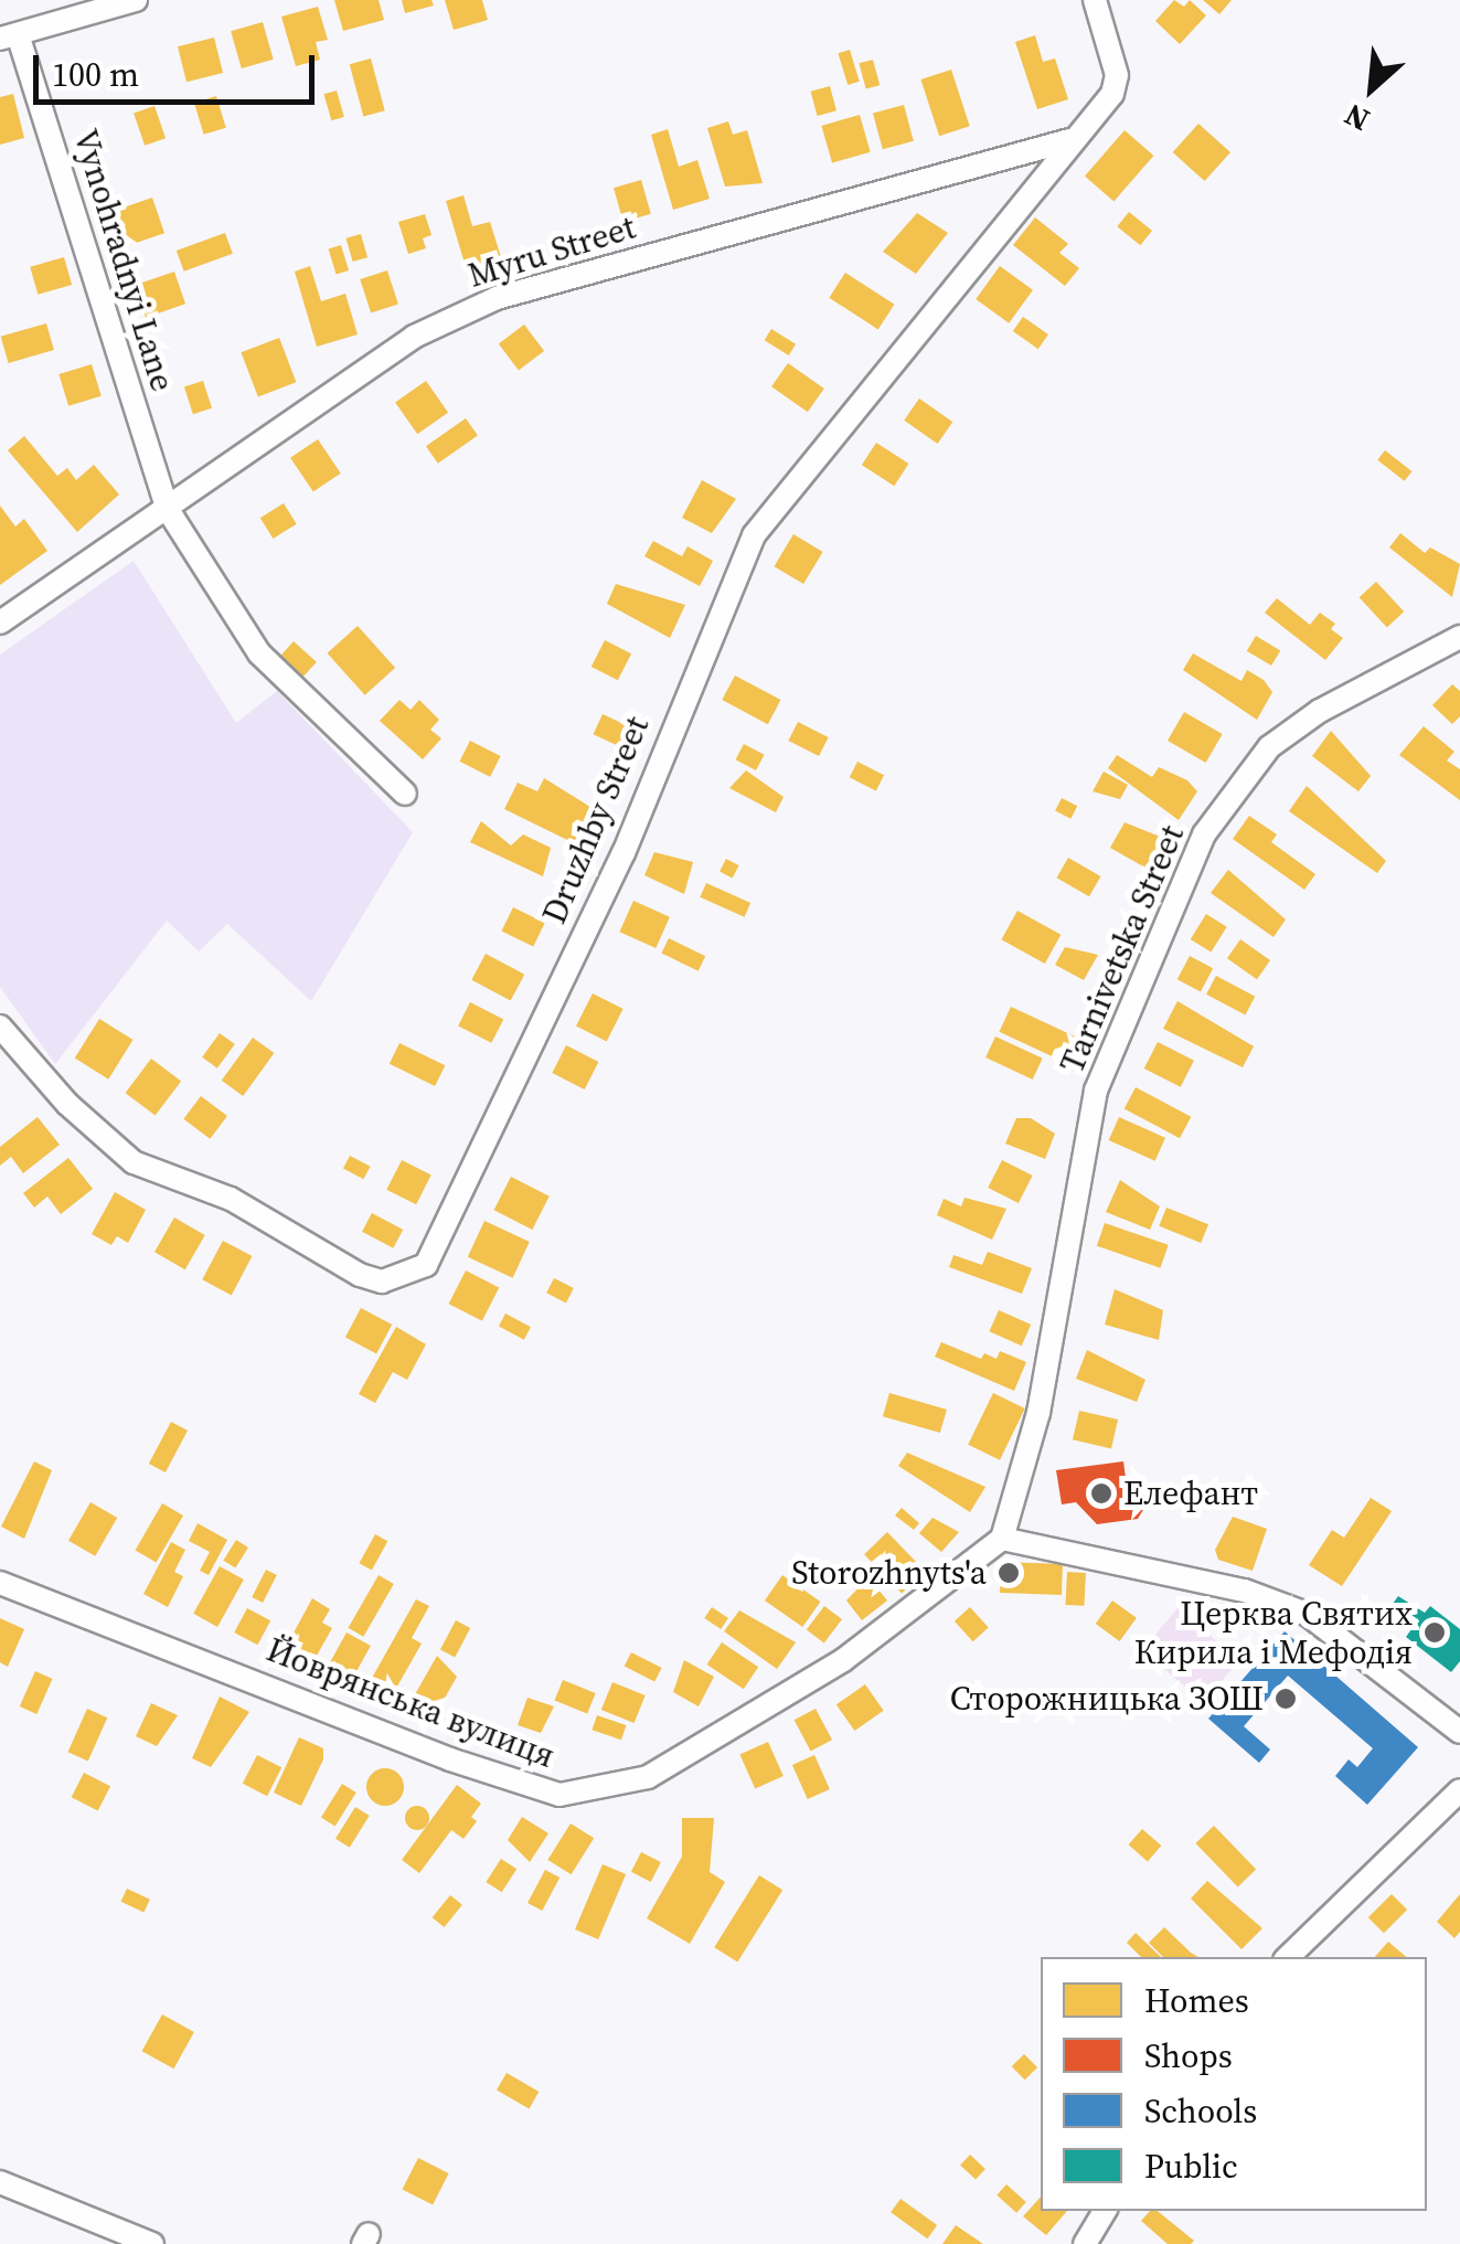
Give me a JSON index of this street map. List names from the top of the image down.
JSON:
{
  "streets": {
    "street": [
      "Myru Street",
      "Vynohradnyi Lane",
      "Druzhby Street",
      "Tarnivetska Street",
      "Йоврянська вулиця"
    ]
  },
  "crossings": [
    ["Myru Street", "Vynohradnyi Lane"],
    ["Myru Street", "Druzhby Street"],
    ["Tarnivetska Street", "Йоврянська вулиця"]
  ],
  "places": [
    "Елефант",
    "Storozhnyts'a",
    "Церква Святих Кирила і Мефодія",
    "Сторожницька ЗОШ"
  ],
  "legend": [
    "Homes",
    "Shops",
    "Schools",
    "Public"
  ],
  "scale_bar": "100 m",
  "north": "bottom left"
}
